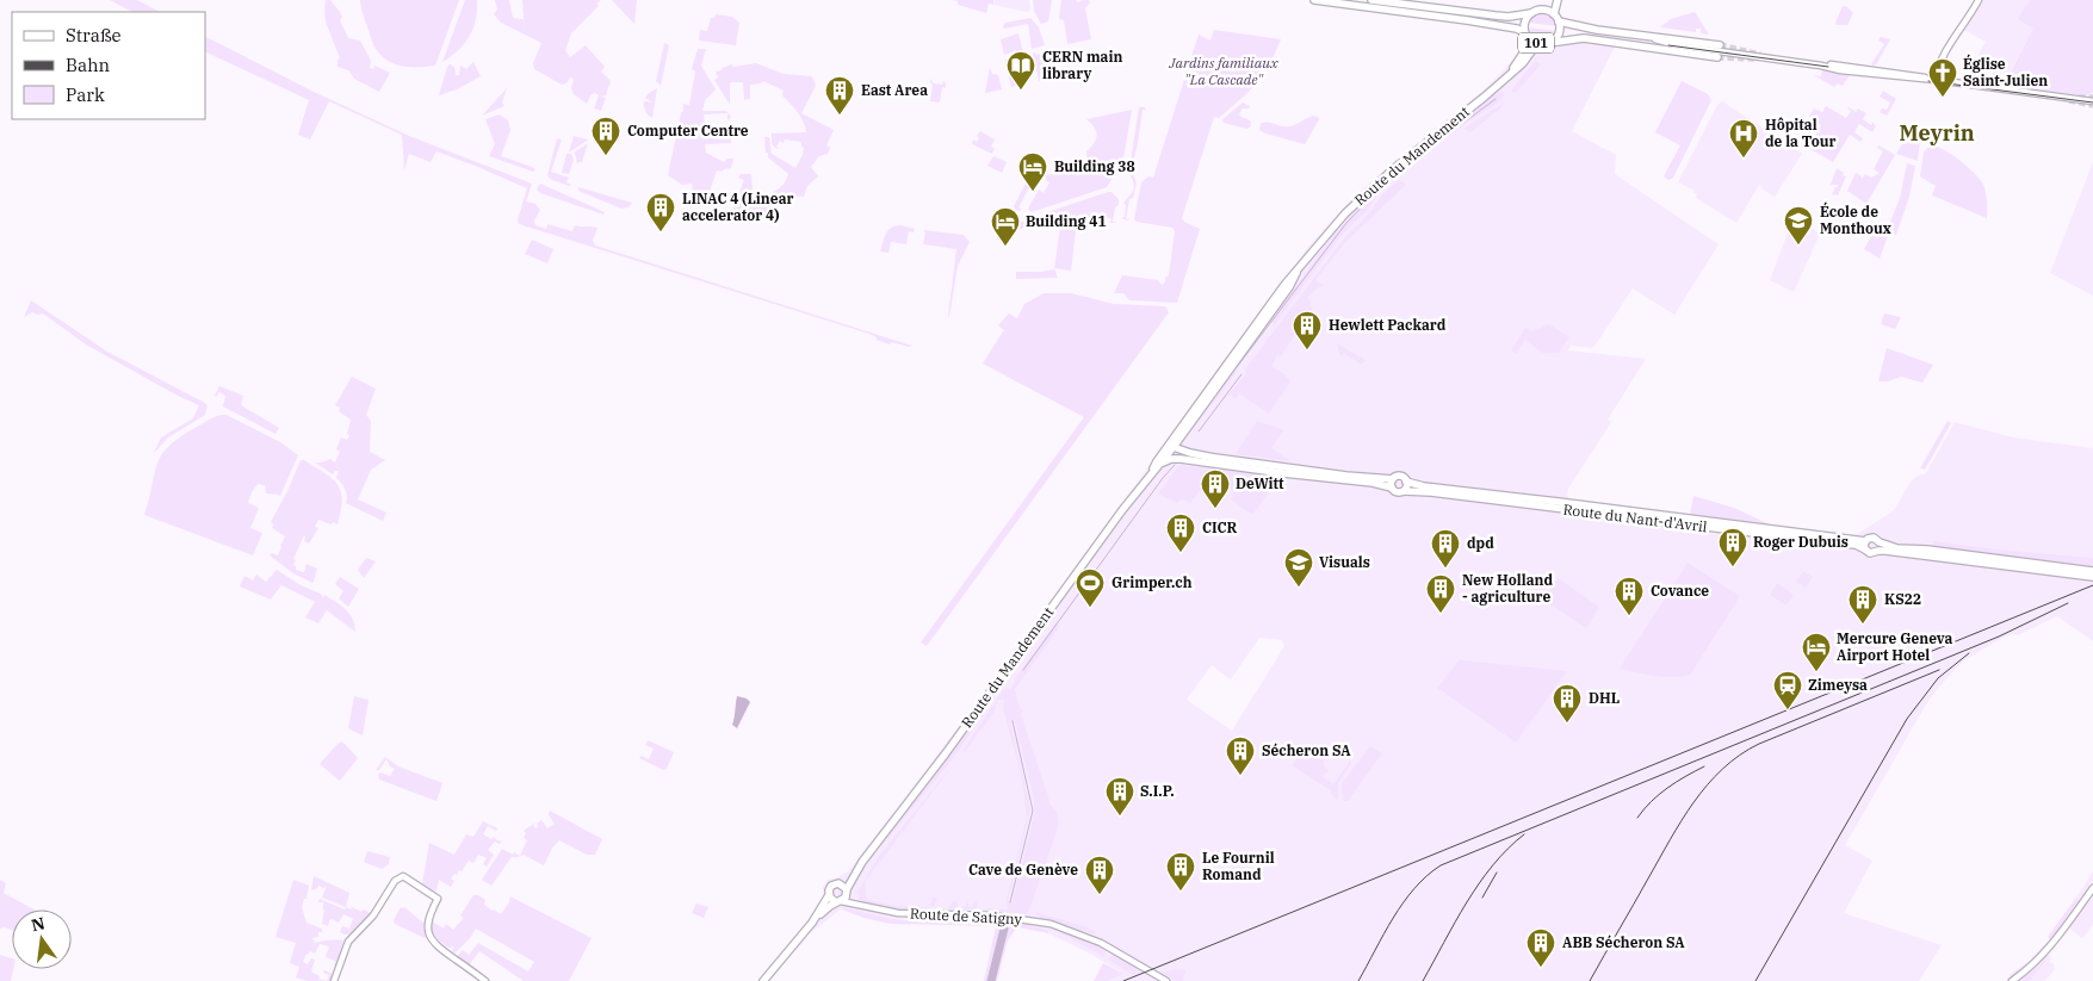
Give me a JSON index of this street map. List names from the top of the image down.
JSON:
{
  "streets": {
    "main road": ["101", "Route du Mandement", "Route du Nant-d'Avril"],
    "street": ["Route de Satigny"]
  },
  "crossings": [
    ["101", "Route du Mandement"],
    ["Route du Mandement", "Route de Satigny"]
  ],
  "districts": ["Meyrin"],
  "parks": ["Jardins familiaux \"La Cascade\""],
  "places": {
    "library": ["CERN main library"],
    "church": ["Église Saint-Julien"],
    "building": [
      "East Area",
      "Computer Centre",
      "LINAC 4 (Linear accelerator 4)",
      "Hewlett Packard",
      "DeWitt",
      "CICR",
      "Roger Dubuis",
      "dpd",
      "New Holland - agriculture",
      "Covance",
      "KS22",
      "DHL",
      "Sécheron SA",
      "S.I.P.",
      "Le Fournil Romand",
      "Cave de Genève",
      "ABB Sécheron SA"
    ],
    "hospital": ["Hôpital de la Tour"],
    "hotel": ["Building 38", "Building 41", "Mercure Geneva Airport Hotel"],
    "school or university": ["École de Monthoux", "Visuals"],
    "sports": ["Grimper.ch"],
    "station": ["Zimeysa"]
  },
  "legend": ["Straße", "Bahn", "Park"],
  "north": "top"
}
